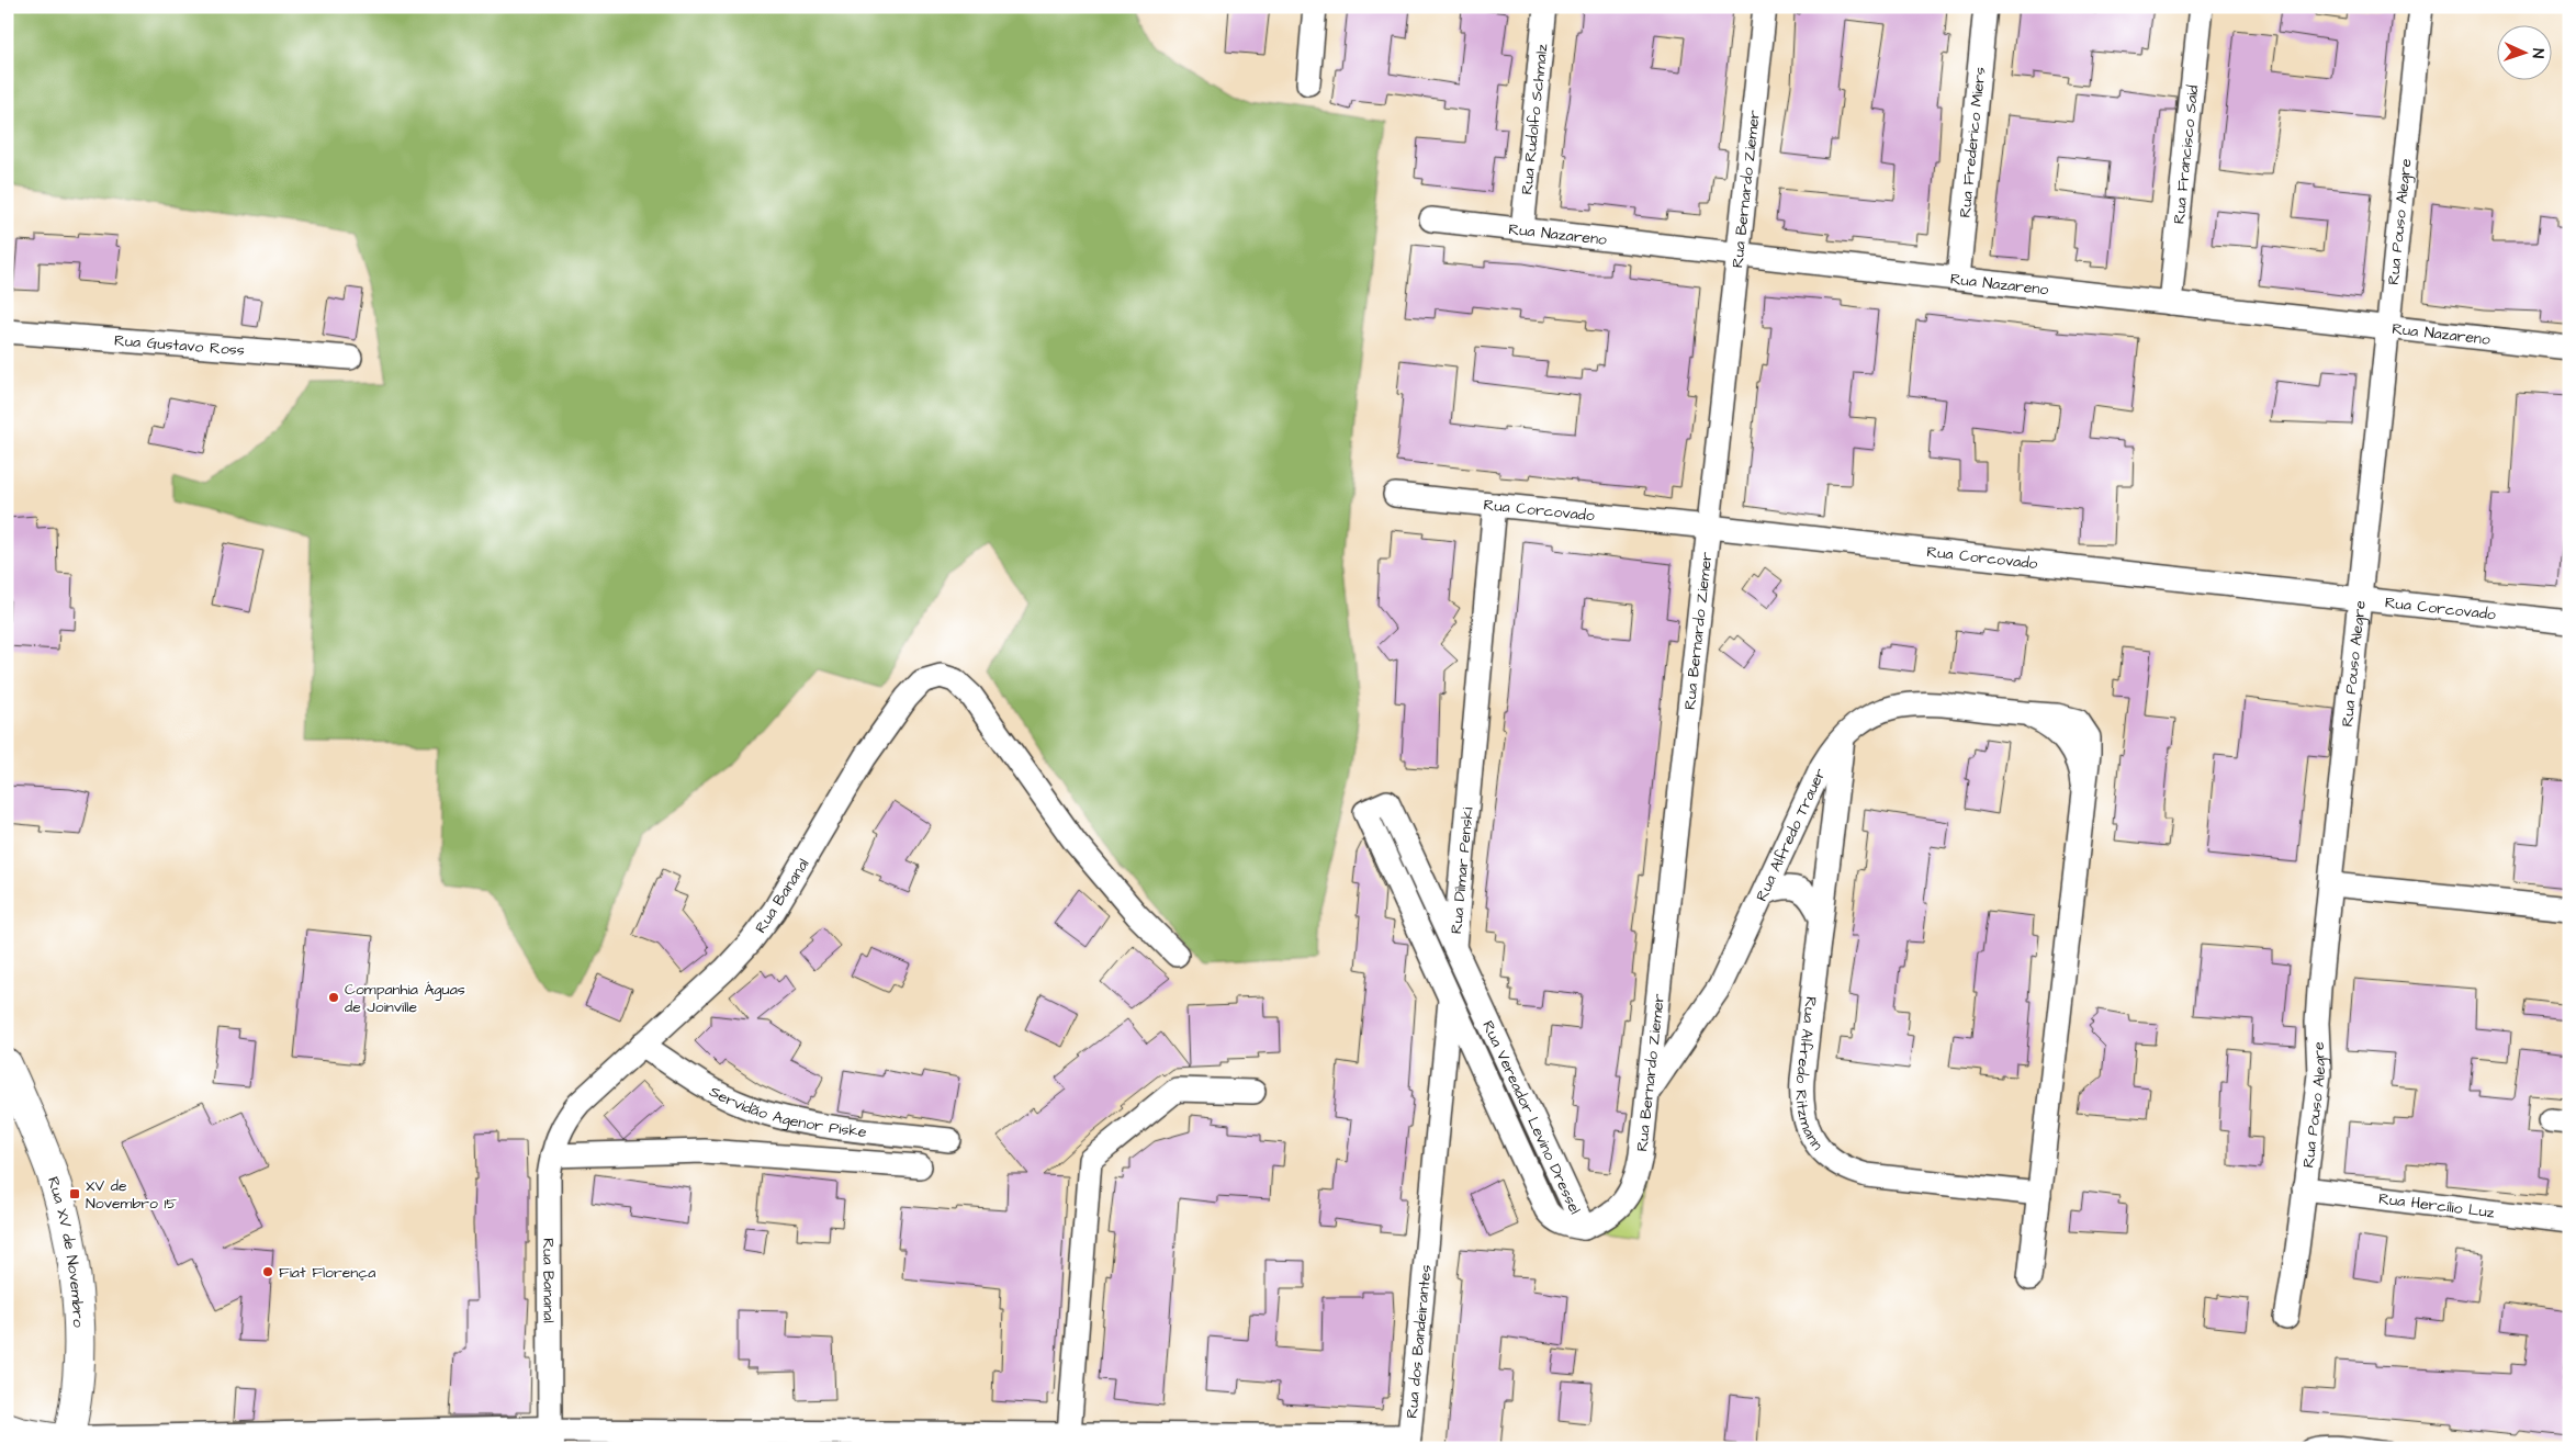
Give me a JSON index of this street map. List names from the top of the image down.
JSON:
{
  "streets": {
    "main road": ["Rua XV de Novembro"],
    "street": [
      "Rua Rudolfo Schmalz",
      "Rua Frederico Miers",
      "Rua Francisco Said",
      "Rua Bernardo Ziemer",
      "Rua Pouso Alegre",
      "Rua Nazareno",
      "Rua Gustavo Ross",
      "Rua Corcovado",
      "Rua Alfredo Trauer",
      "Rua Dilmar Penski",
      "Rua Bananal",
      "Rua Alfredo Ritzmann",
      "Servidão Agenor Piske",
      "Rua Vereador Levino Dressel",
      "Rua Hercílio Luz",
      "Rua dos Bandeirantes"
    ]
  },
  "crossings": [
    ["Rua Rudolfo Schmalz", "Rua Nazareno"],
    ["Rua Frederico Miers", "Rua Nazareno"],
    ["Rua Francisco Said", "Rua Nazareno"],
    ["Rua Bernardo Ziemer", "Rua Nazareno"],
    ["Rua Bernardo Ziemer", "Rua Corcovado"],
    ["Rua Bernardo Ziemer", "Rua Alfredo Trauer"],
    ["Rua Bernardo Ziemer", "Rua Vereador Levino Dressel"],
    ["Rua Pouso Alegre", "Rua Nazareno"],
    ["Rua Pouso Alegre", "Rua Corcovado"],
    ["Rua Pouso Alegre", "Rua Hercílio Luz"],
    ["Rua Corcovado", "Rua Dilmar Penski"],
    ["Rua Alfredo Trauer", "Rua Alfredo Ritzmann"],
    ["Rua Dilmar Penski", "Rua Vereador Levino Dressel"],
    ["Rua Dilmar Penski", "Rua dos Bandeirantes"],
    ["Rua Bananal", "Servidão Agenor Piske"]
  ],
  "places": {
    "other": ["Companhia Águas de Joinville", "Fiat Florença"],
    "transit": ["XV de Novembro 15"]
  },
  "north": "right"
}
